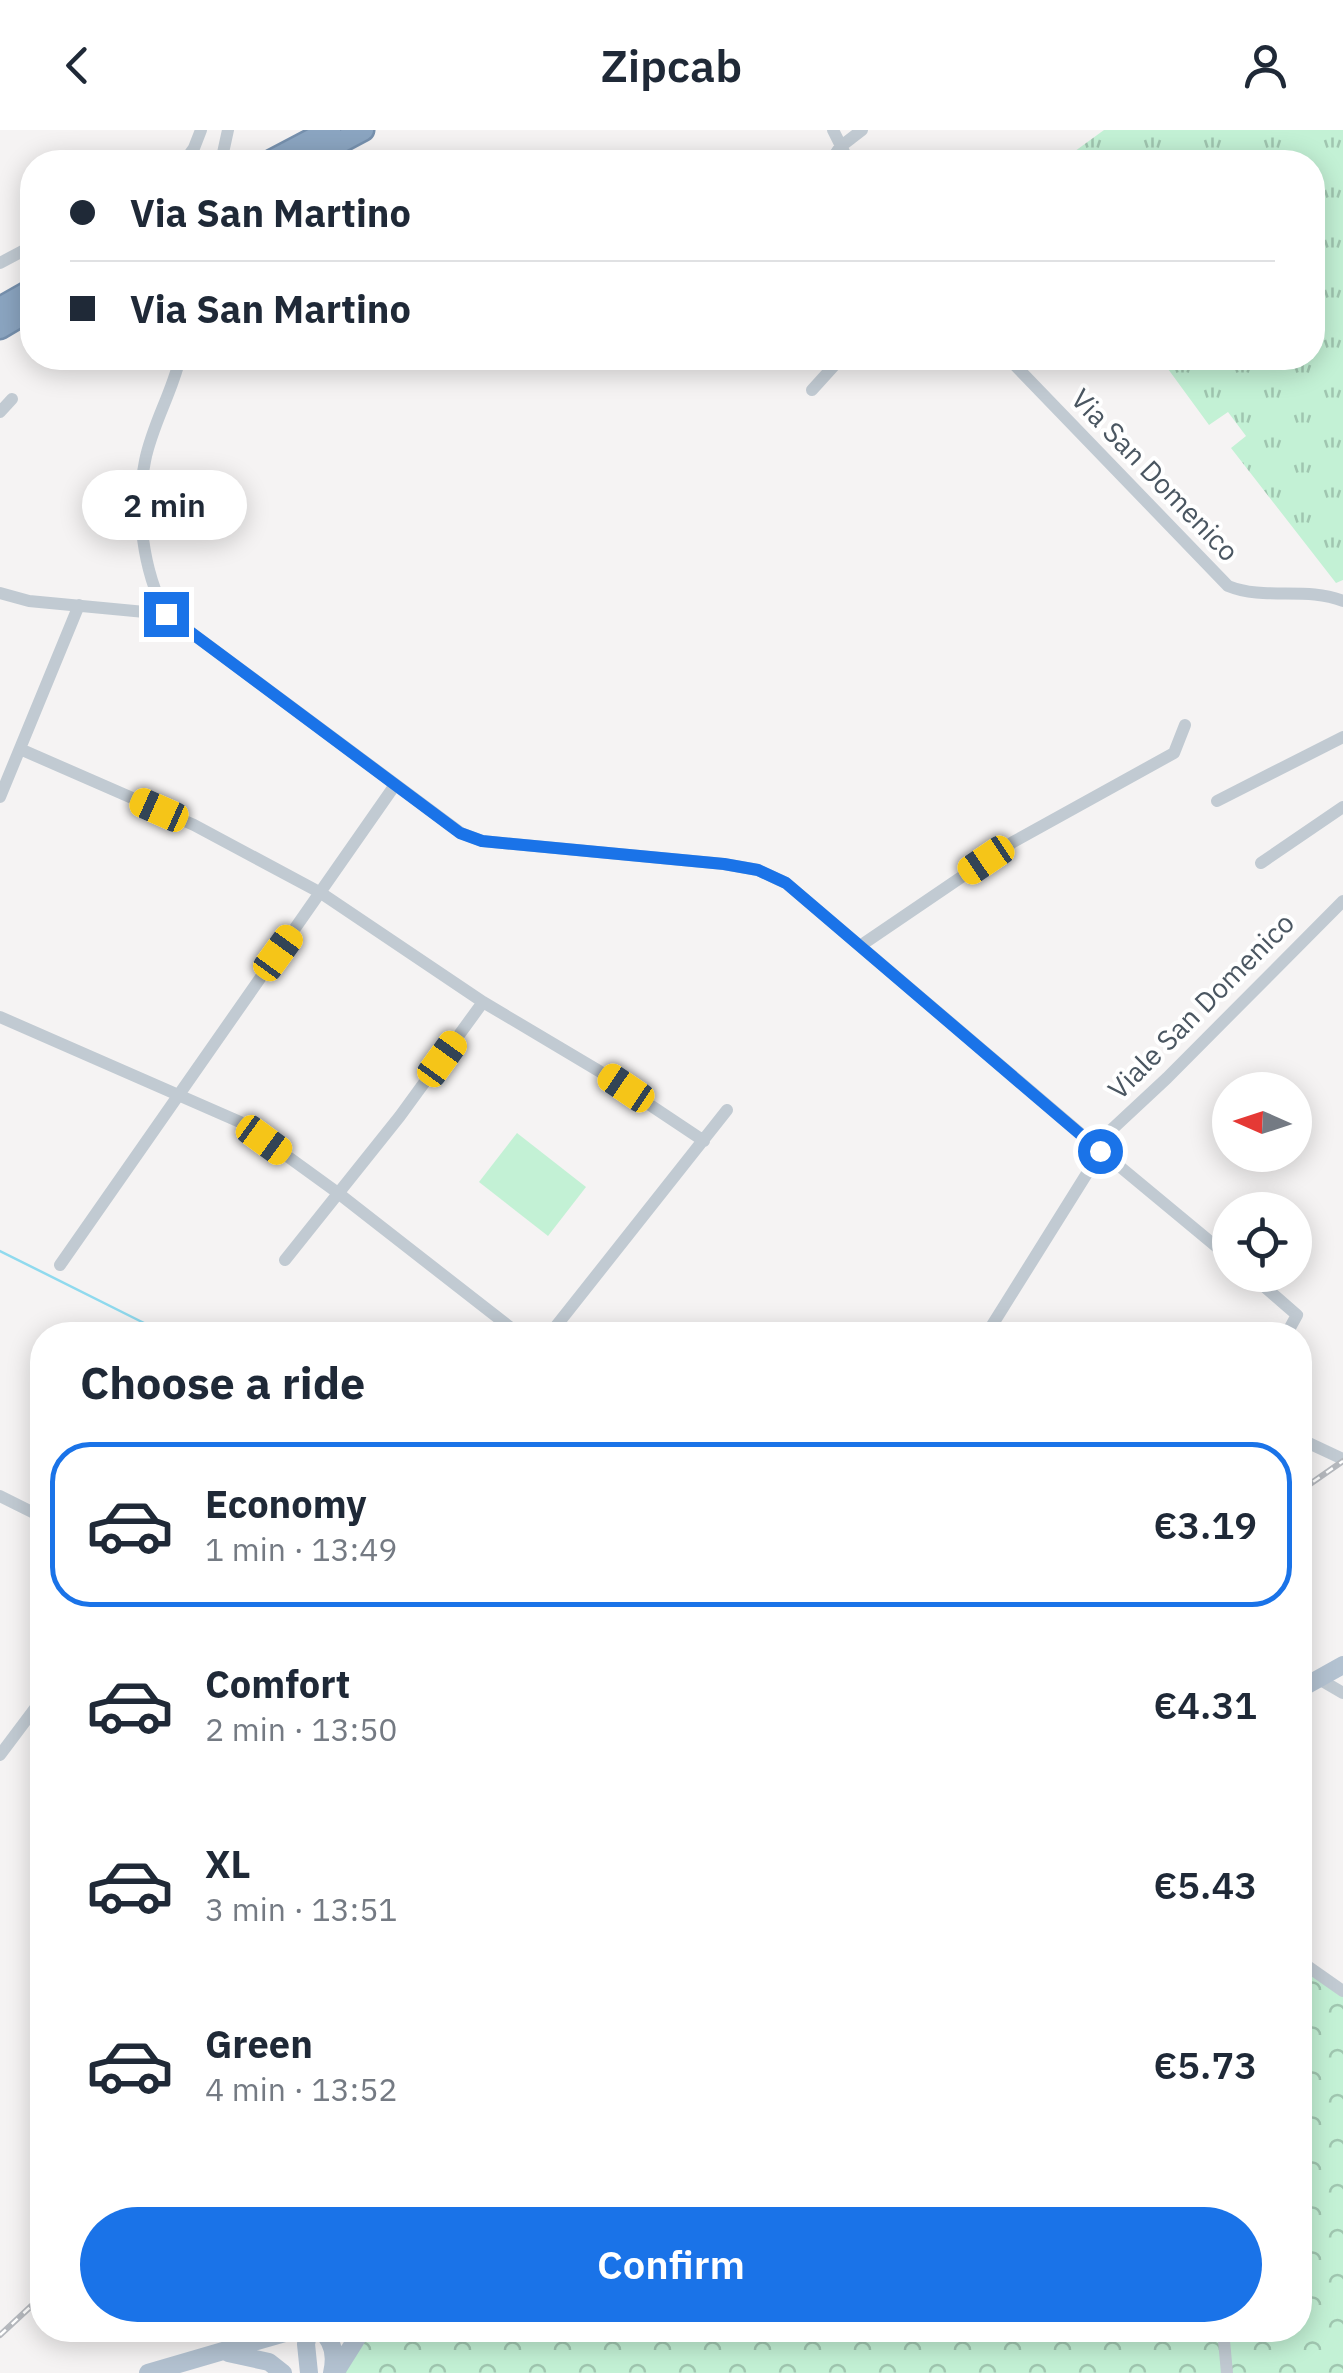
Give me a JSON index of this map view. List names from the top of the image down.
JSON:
{
  "streets": {
    "street": ["Via San Domenico", "Viale San Domenico"]
  },
  "north": "left",
  "page": {
    "header": "Zipcab",
    "banner": ["Via San Martino", "Via San Martino"],
    "bubble": "2 min",
    "heading": "Choose a ride",
    "list": [
      {
        "name": "Economy",
        "note": "1 min · 13:49",
        "value": "€3.19"
      },
      {
        "name": "Comfort",
        "note": "2 min · 13:50",
        "value": "€4.31"
      },
      {
        "name": "XL",
        "note": "3 min · 13:51",
        "value": "€5.43"
      },
      {
        "name": "Green",
        "note": "4 min · 13:52",
        "value": "€5.73"
      }
    ],
    "buttons": "Confirm"
  }
}
